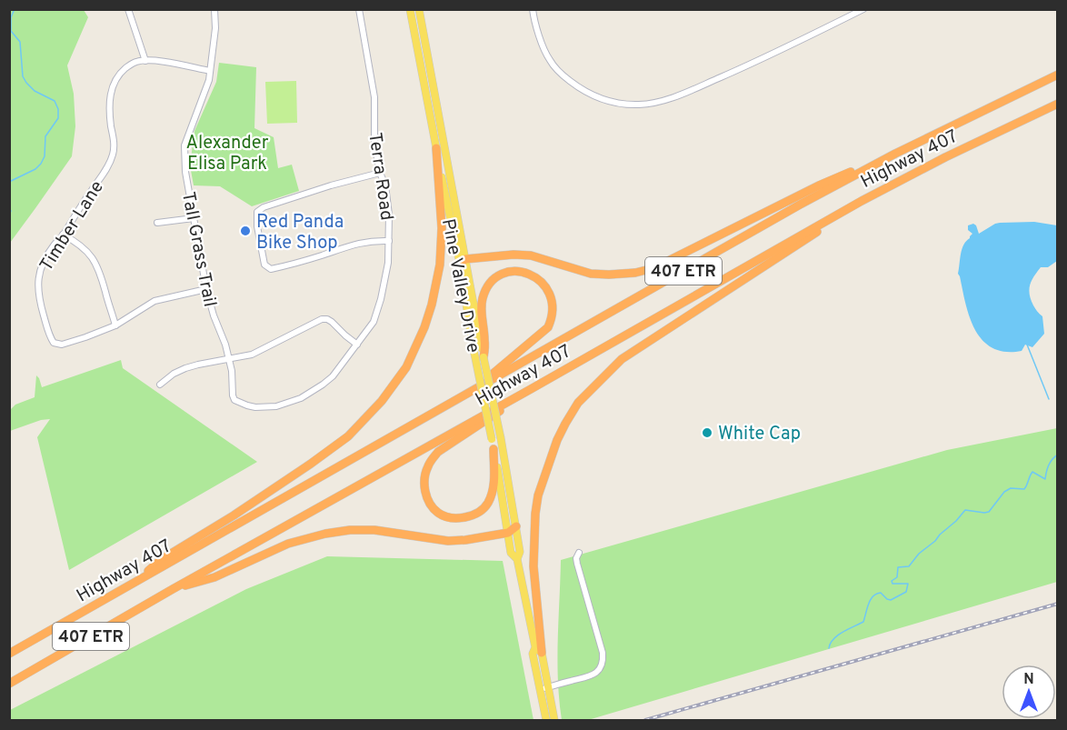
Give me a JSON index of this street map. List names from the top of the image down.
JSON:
{
  "streets": {
    "highway": ["Highway 407", "407 ETR"],
    "main road": ["Pine Valley Drive"],
    "street": ["Terra Road", "Timber Lane", "Tall Grass Trail"]
  },
  "crossings": [
    ["Terra Road", "Tall Grass Trail"],
    ["Timber Lane", "Tall Grass Trail"]
  ],
  "parks": ["Alexander Elisa Park"],
  "places": ["Red Panda Bike Shop", "White Cap"],
  "north": "top"
}
